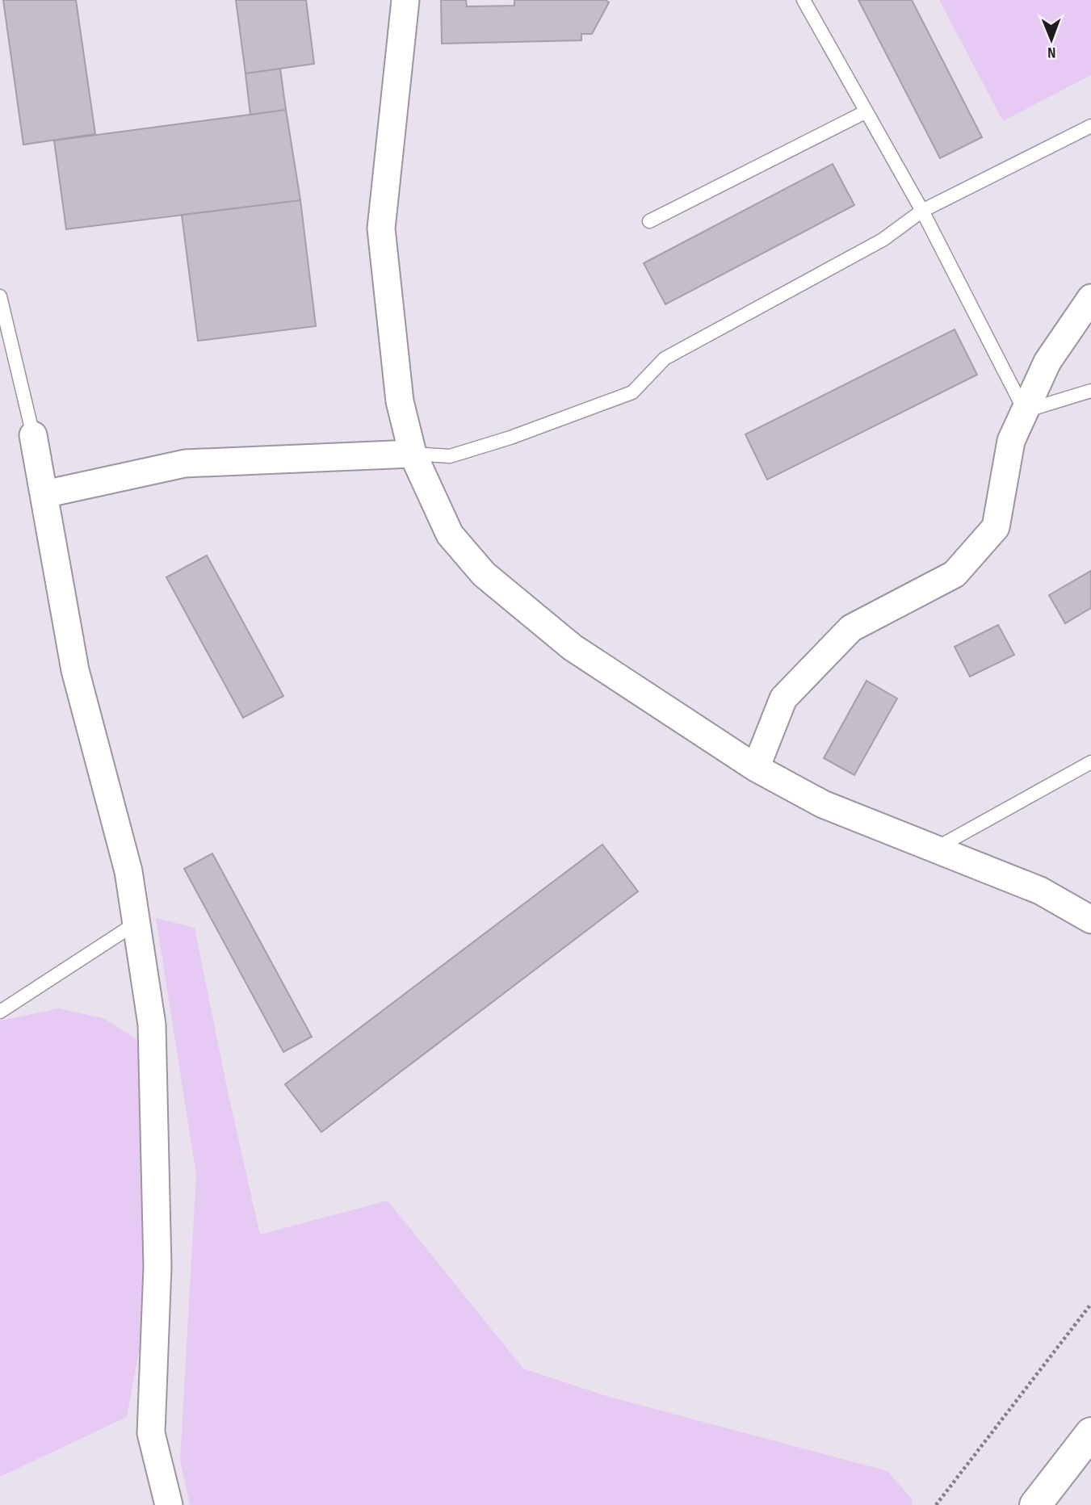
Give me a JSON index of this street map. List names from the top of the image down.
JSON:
{
  "north": "bottom"
}
